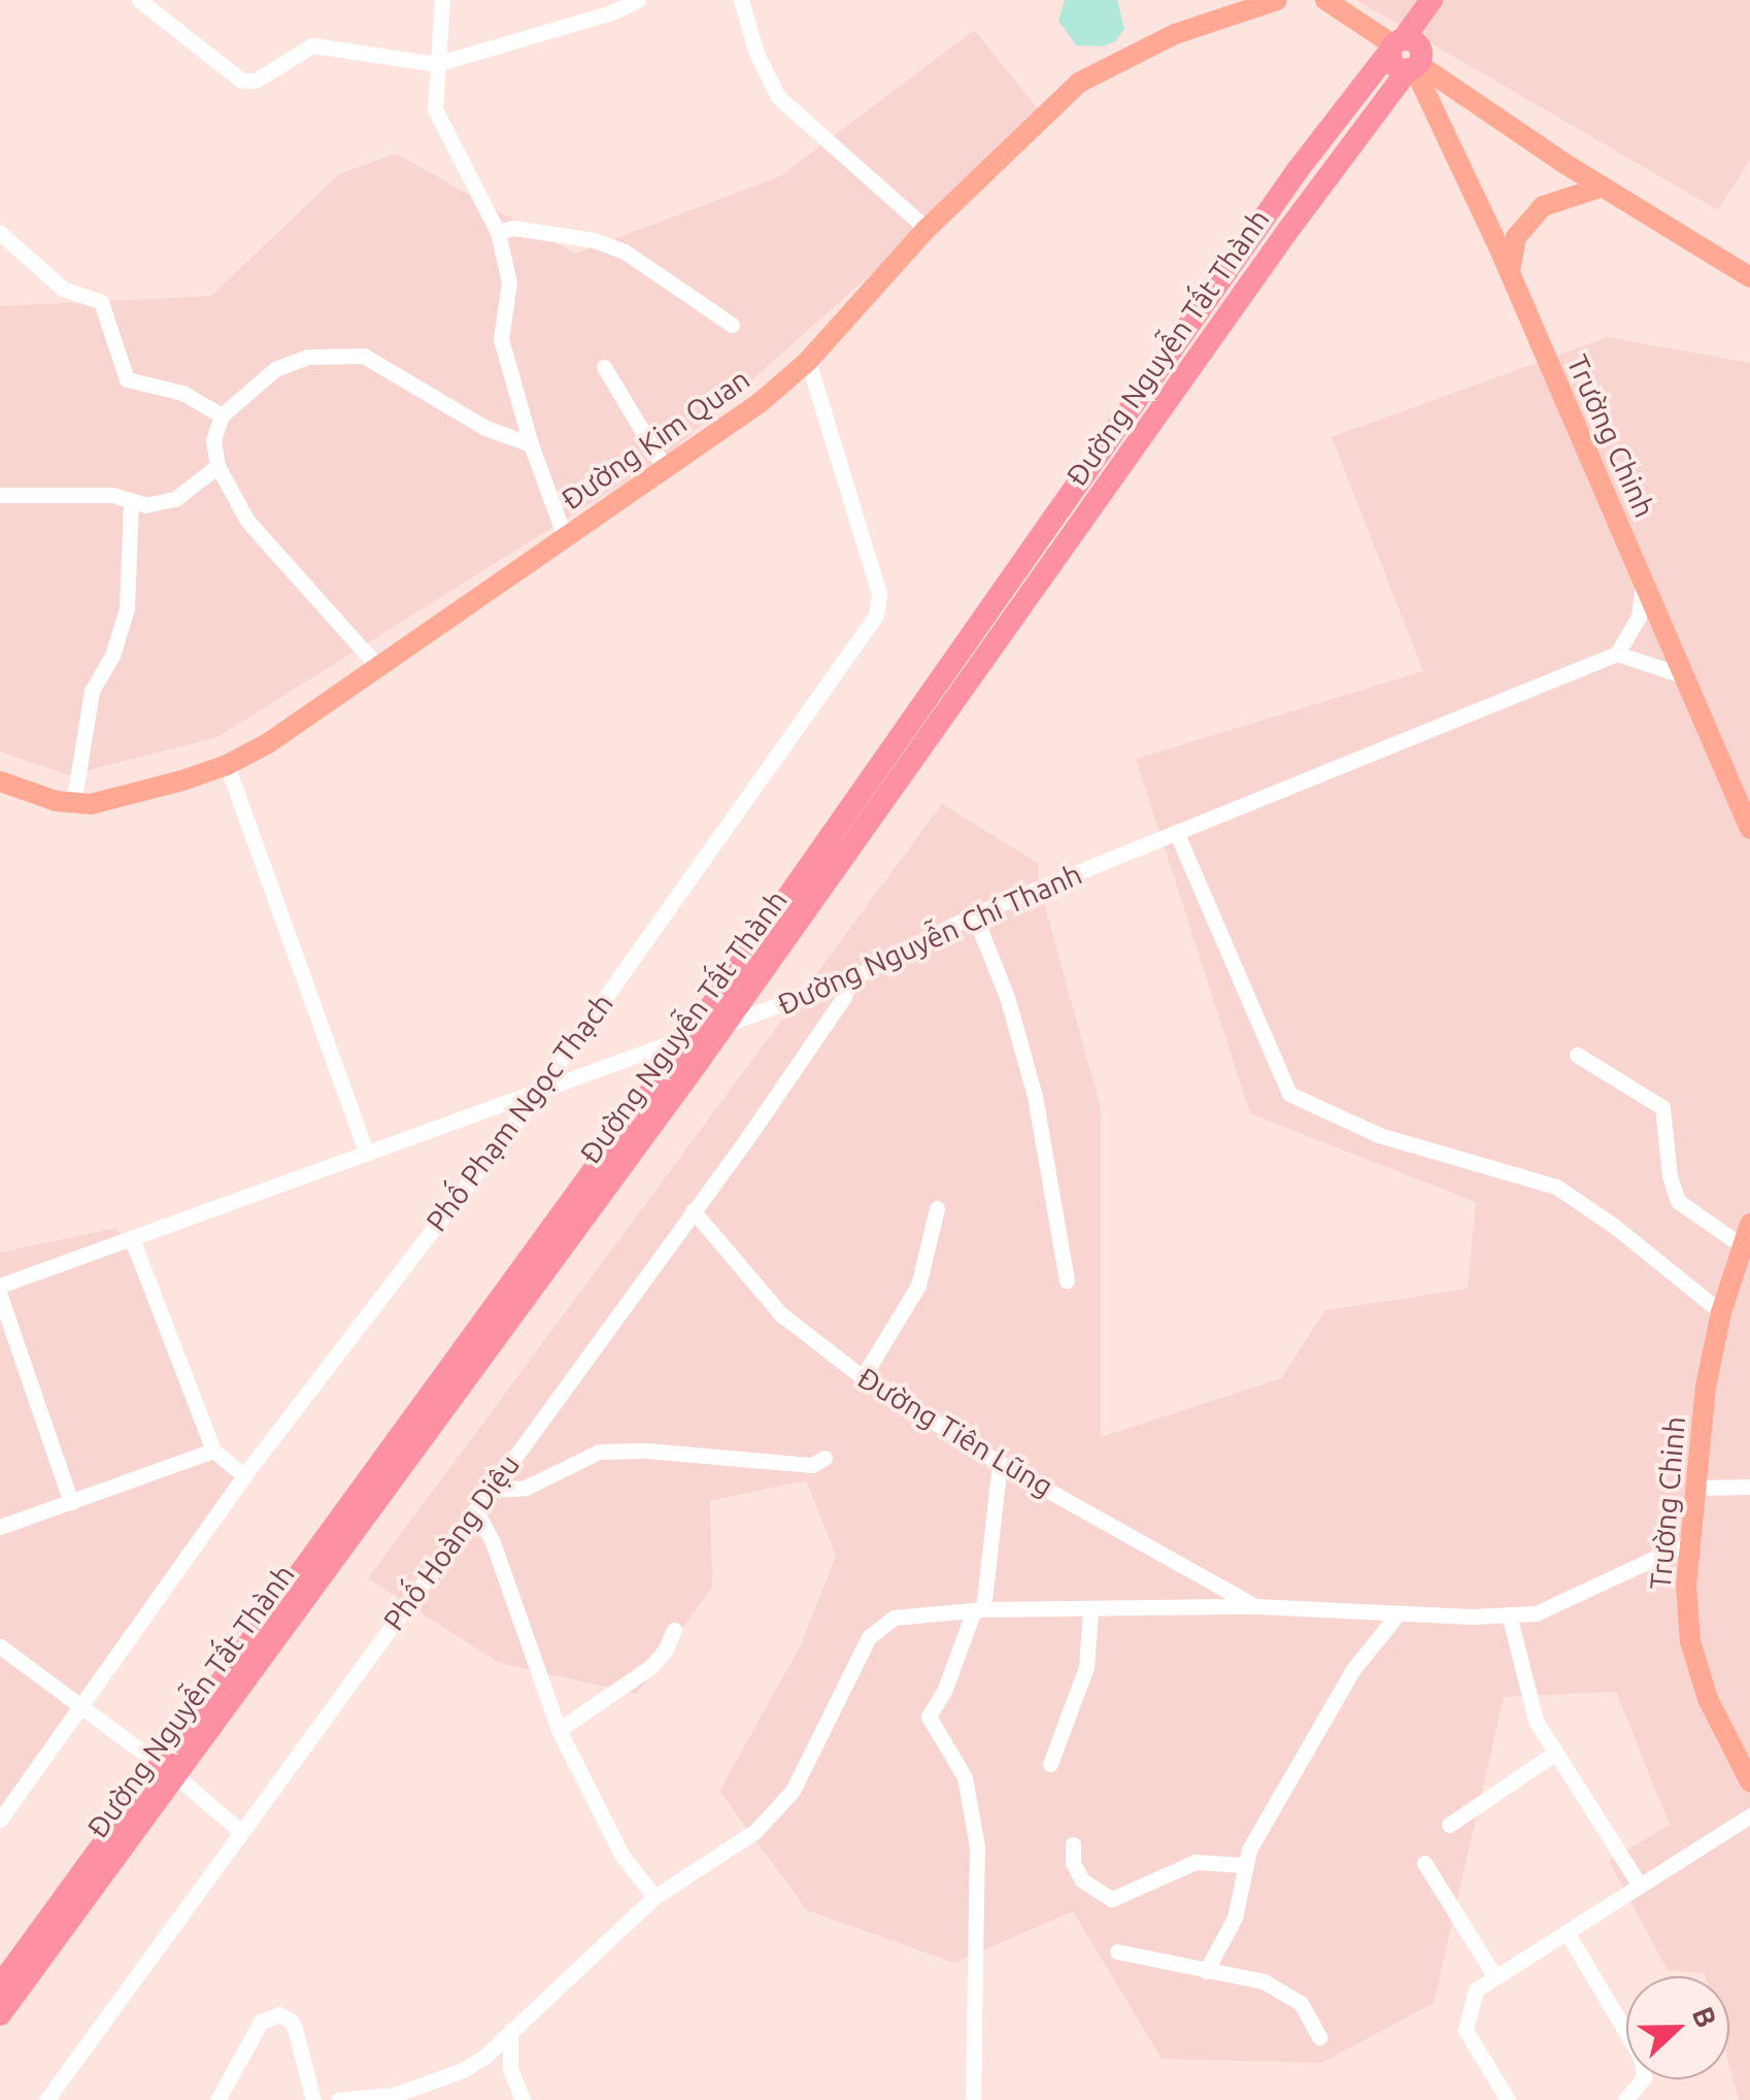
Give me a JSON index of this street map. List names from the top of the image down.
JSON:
{
  "streets": {
    "highway": ["Đường Nguyễn Tất Thành"],
    "main road": ["Trường Chinh", "Đường Kim Quan"],
    "street": [
      "Đường Nguyễn Chí Thanh",
      "Phố Phạm Ngọc Thạch",
      "Đường Tiên Lũng",
      "Phố Hoàng Diệu"
    ]
  },
  "crossings": [
    ["Đường Nguyễn Tất Thành", "Trường Chinh"],
    ["Đường Kim Quan", "Phố Phạm Ngọc Thạch"],
    ["Đường Nguyễn Chí Thanh", "Phố Phạm Ngọc Thạch"],
    ["Đường Nguyễn Chí Thanh", "Phố Hoàng Diệu"],
    ["Đường Tiên Lũng", "Phố Hoàng Diệu"]
  ],
  "north": "right"
}
